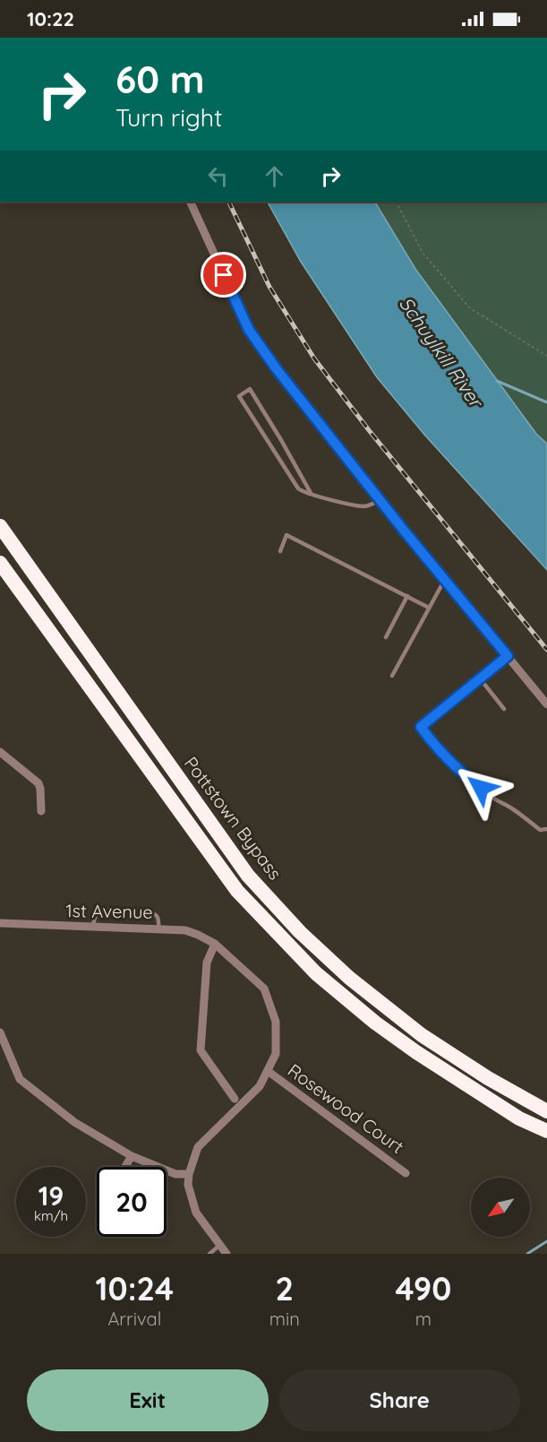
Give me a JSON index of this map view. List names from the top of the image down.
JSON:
{
  "streets": {
    "highway": ["Pottstown Bypass"],
    "street": ["1st Avenue", "Rosewood Court"]
  },
  "crossings": [
    ["1st Avenue", "Rosewood Court"]
  ],
  "water": ["Schuylkill River"],
  "north": "bottom left",
  "page": {
    "status": "10:22",
    "turn": ["60 m", "Turn right"],
    "speed": "19 km/h",
    "limit": "20",
    "eta": [
      "10:24",
      "Arrival",
      "2",
      "min",
      "490",
      "m"
    ],
    "buttons": ["Exit", "Share"]
  }
}
